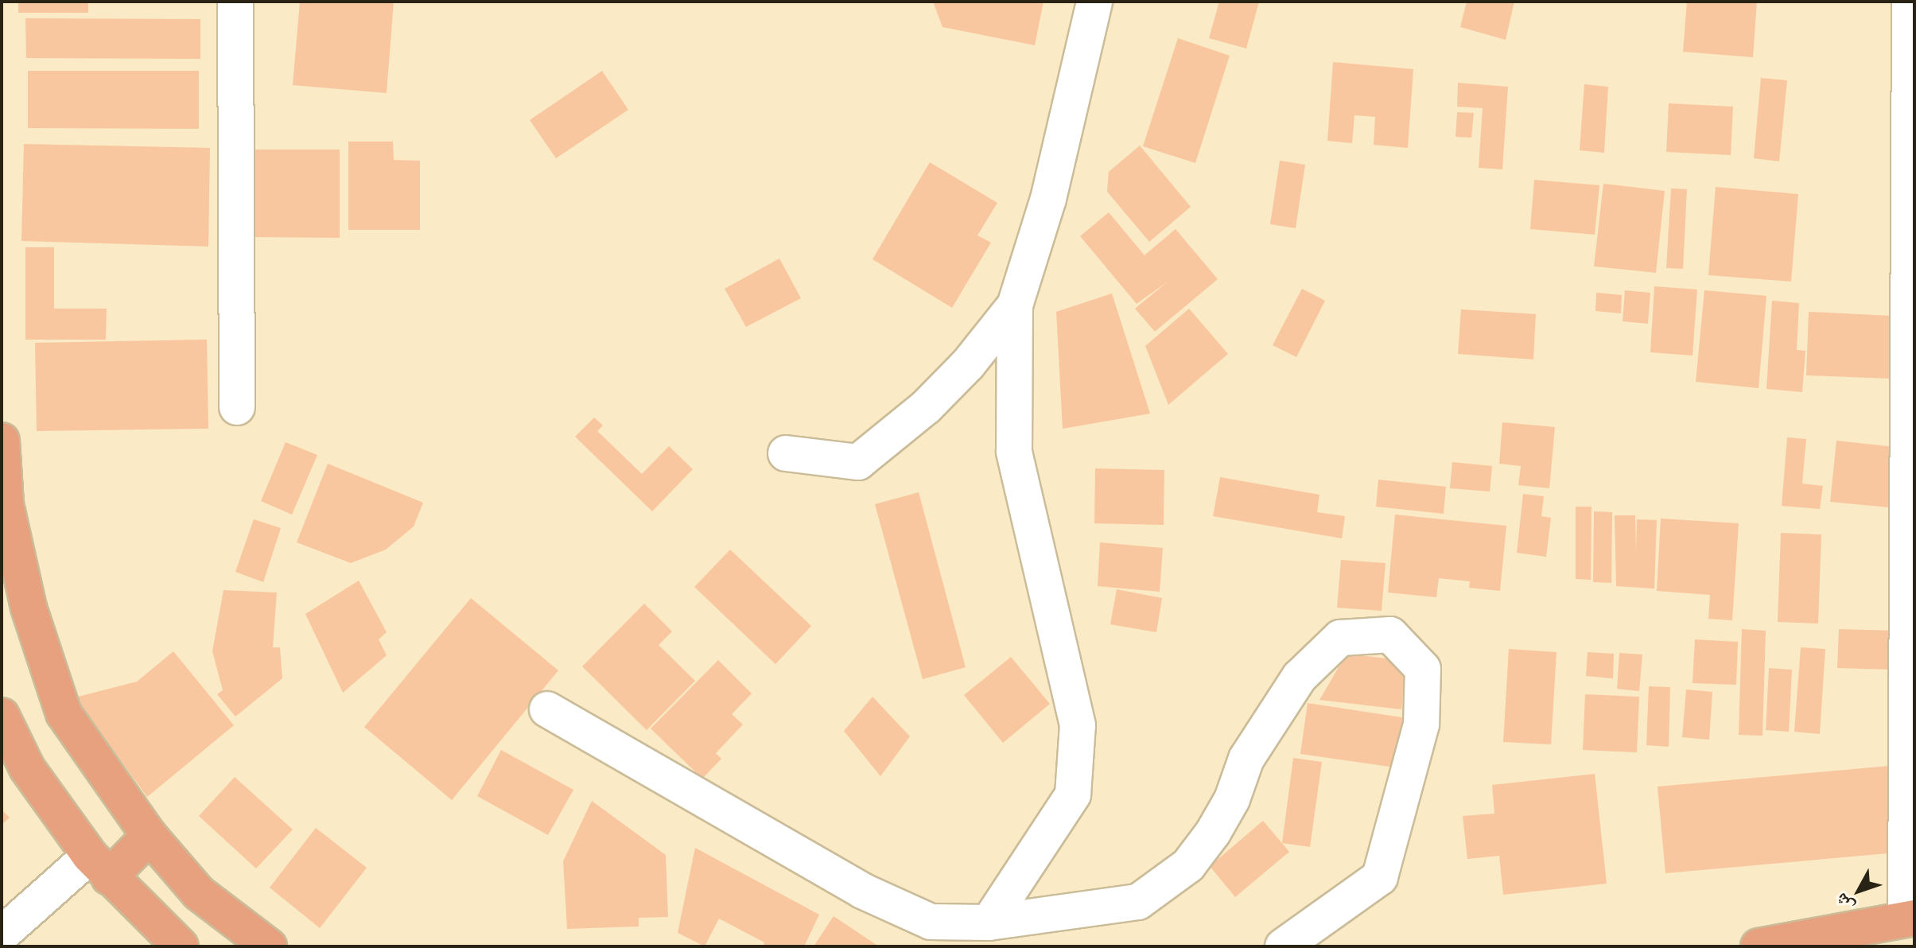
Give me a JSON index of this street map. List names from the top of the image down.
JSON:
{
  "north": "bottom left"
}
